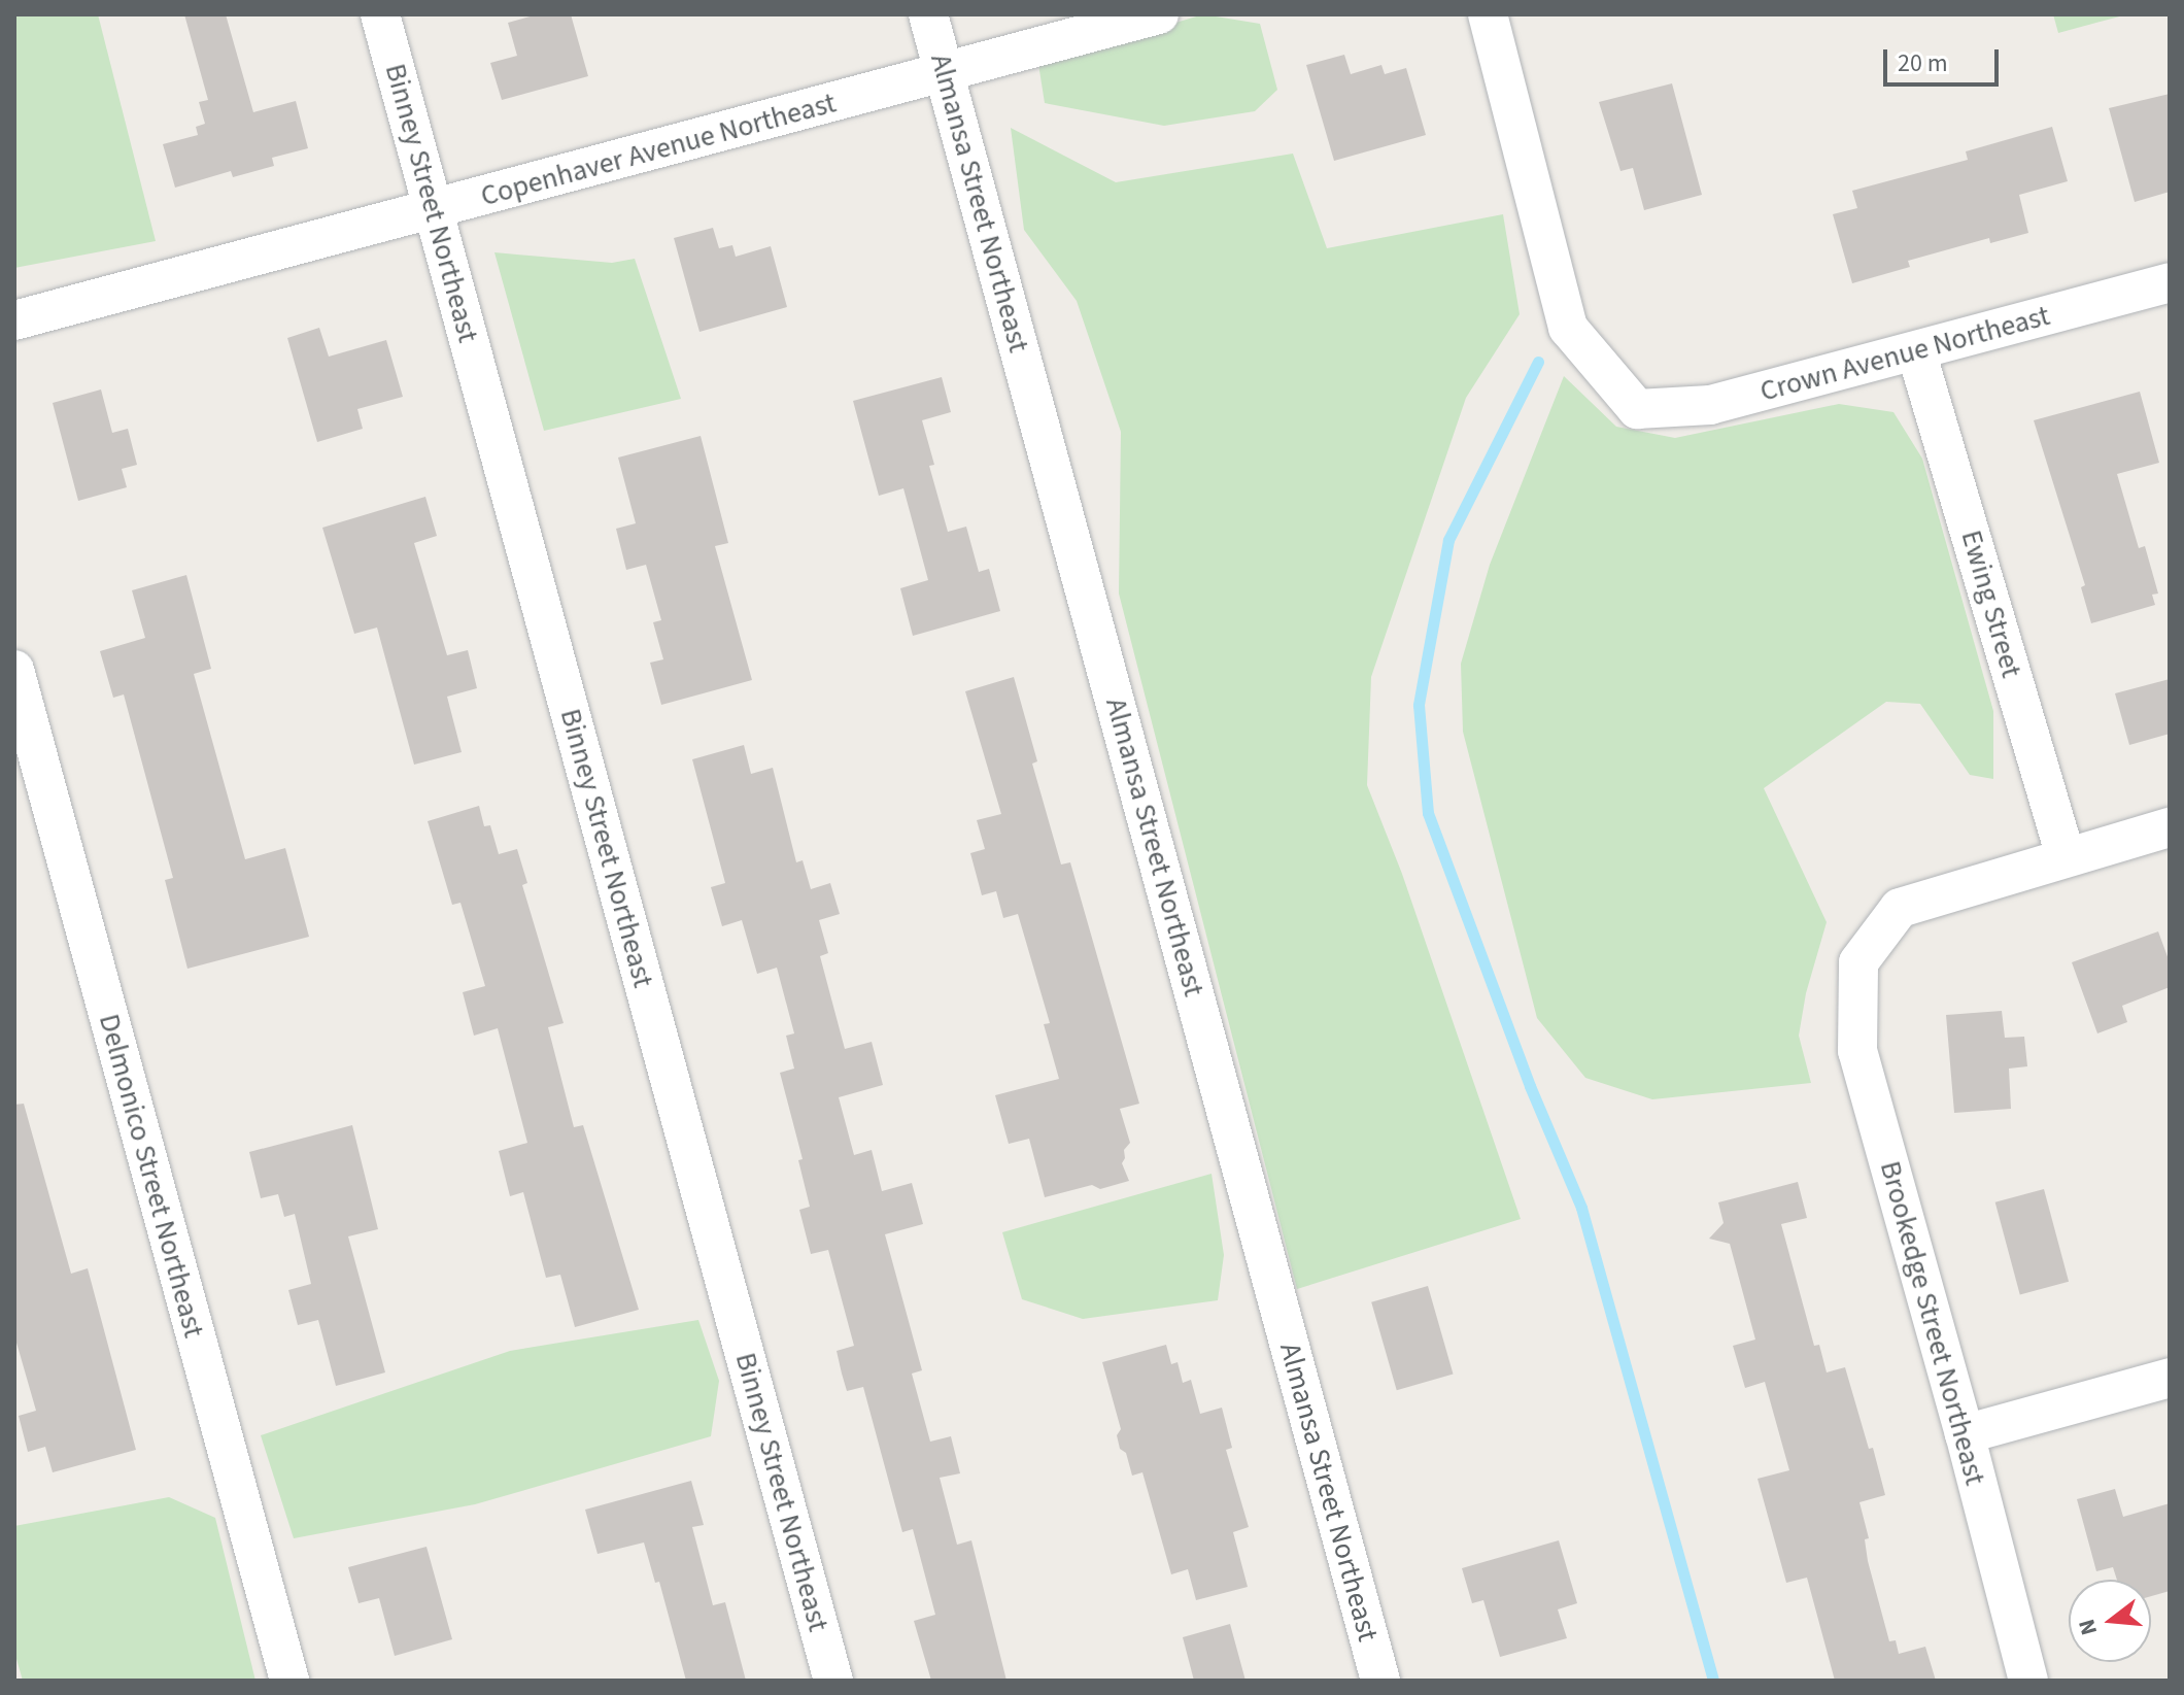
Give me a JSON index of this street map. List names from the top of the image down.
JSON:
{
  "streets": {
    "street": [
      "Copenhaver Avenue Northeast",
      "Binney Street Northeast",
      "Almansa Street Northeast",
      "Crown Avenue Northeast",
      "Ewing Street",
      "Delmonico Street Northeast",
      "Brookedge Street Northeast"
    ]
  },
  "crossings": [
    ["Copenhaver Avenue Northeast", "Binney Street Northeast"],
    ["Copenhaver Avenue Northeast", "Almansa Street Northeast"],
    ["Crown Avenue Northeast", "Ewing Street"],
    ["Ewing Street", "Brookedge Street Northeast"]
  ],
  "scale_bar": "20 m",
  "north": "left"
}
